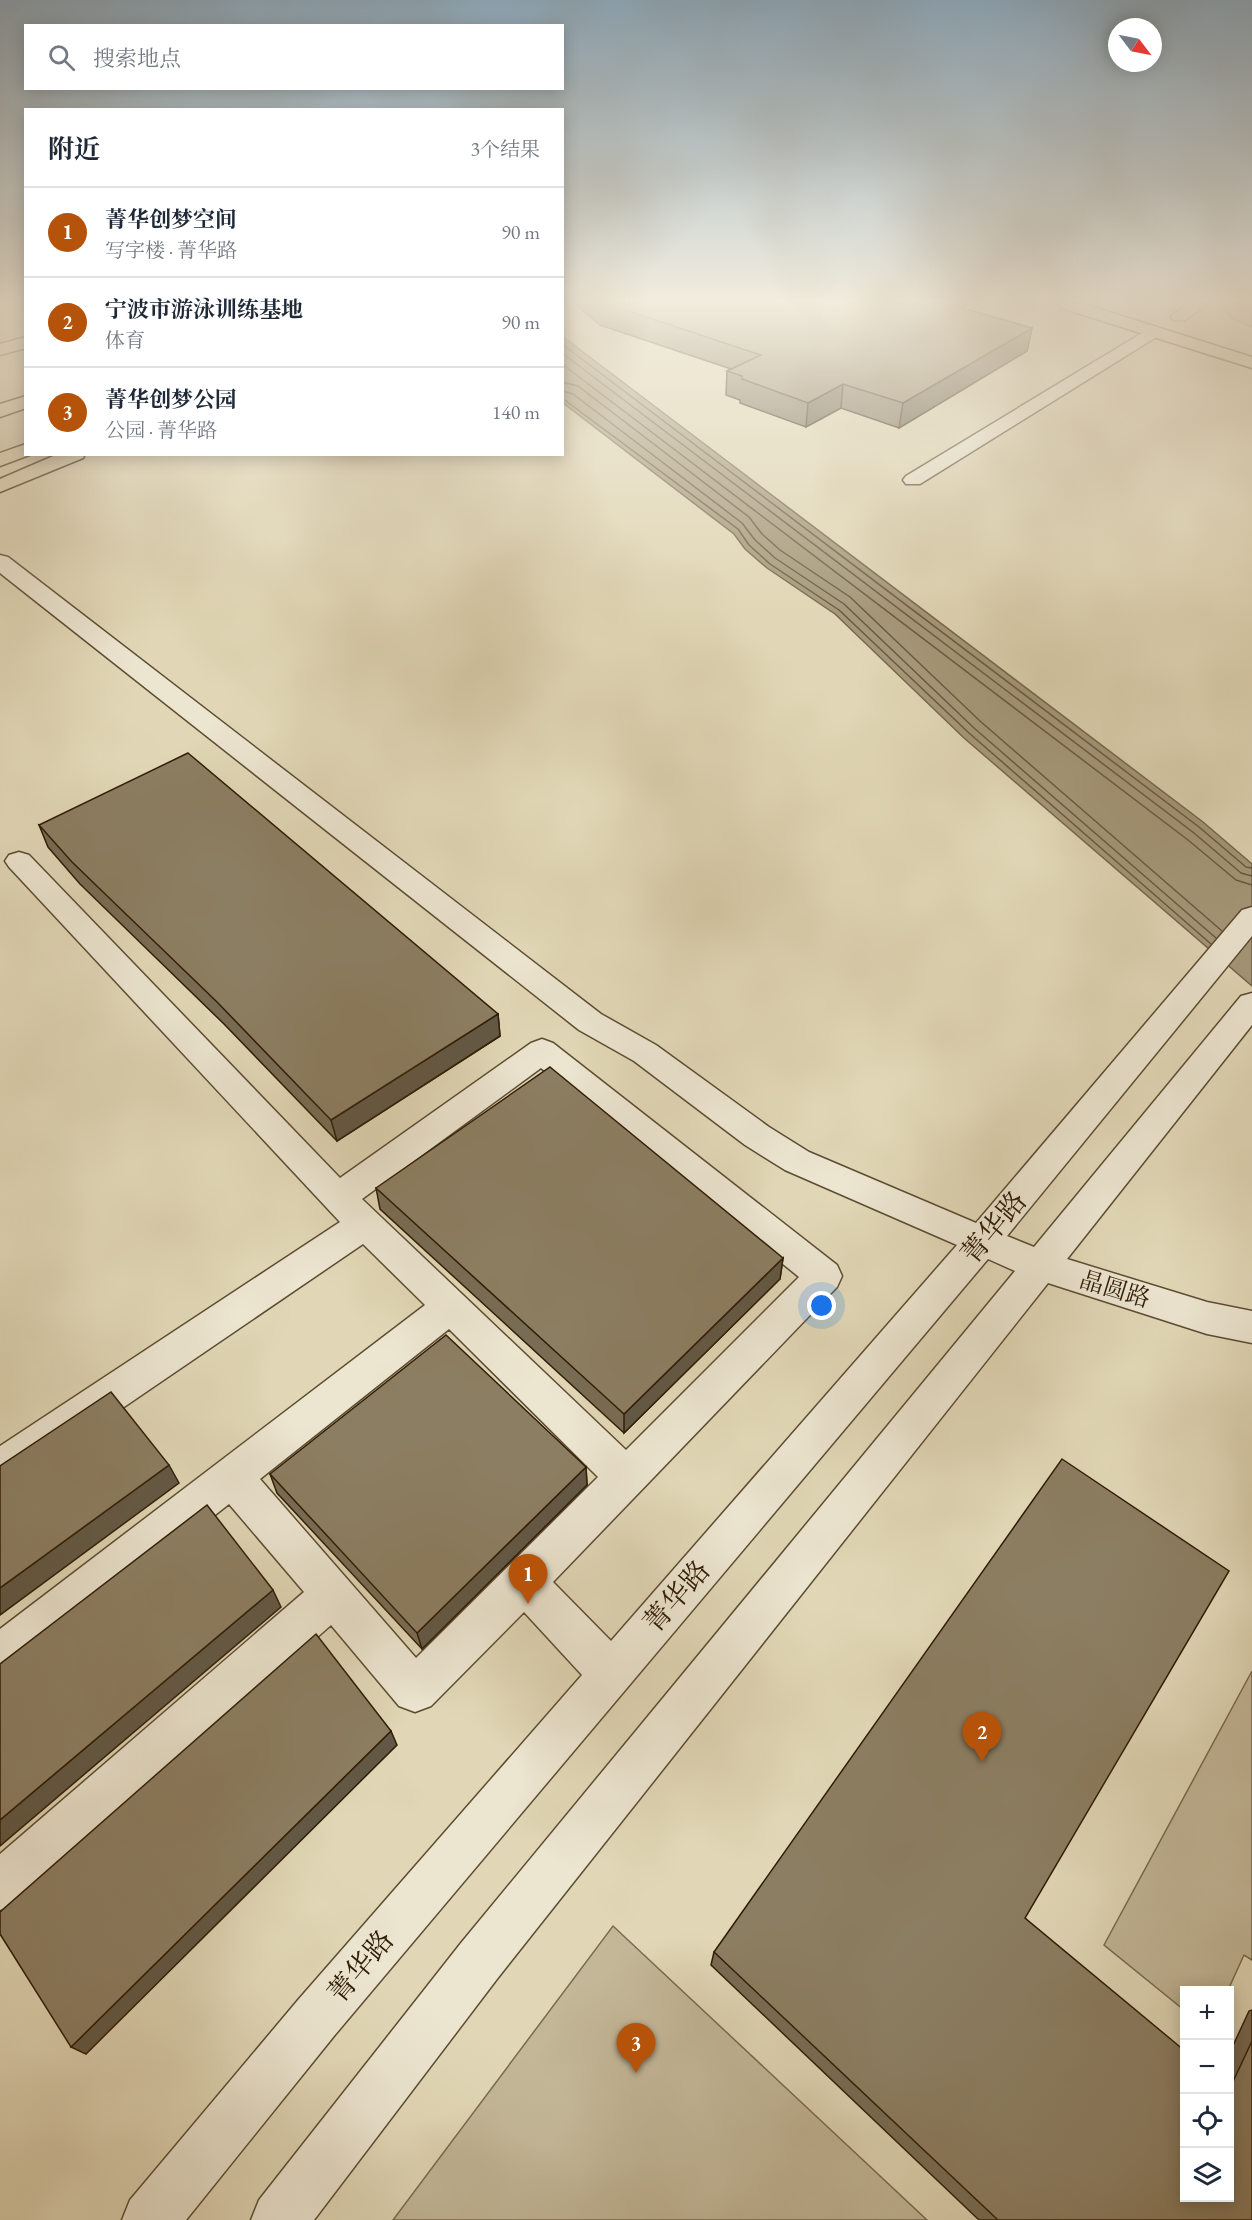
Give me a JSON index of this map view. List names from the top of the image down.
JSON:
{
  "streets": {
    "street": ["菁华路", "晶圆路"]
  },
  "crossings": [
    ["菁华路", "晶圆路"]
  ],
  "north": "bottom right",
  "page": {
    "search": "搜索地点",
    "heading": ["附近", "3个结果"],
    "list": [
      {
        "mark": "1",
        "name": "菁华创梦空间",
        "note": "写字楼 · 菁华路",
        "value": "90 m"
      },
      {
        "mark": "2",
        "name": "宁波市游泳训练基地",
        "note": "体育",
        "value": "90 m"
      },
      {
        "mark": "3",
        "name": "菁华创梦公园",
        "note": "公园 · 菁华路",
        "value": "140 m"
      }
    ],
    "pins": ["1", "2", "3"],
    "map_buttons": ["+", "−"]
  }
}
